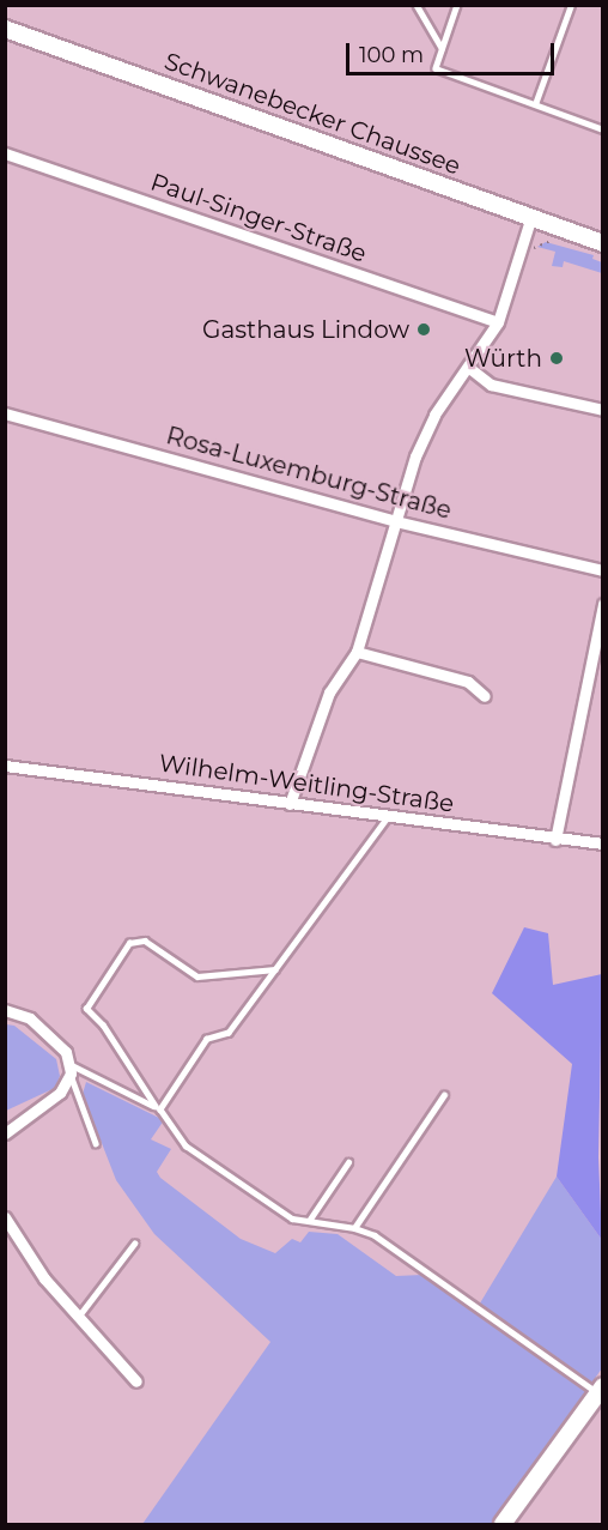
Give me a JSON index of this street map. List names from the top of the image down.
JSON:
{
  "streets": {
    "main road": ["Schwanebecker Chaussee"],
    "street": ["Paul-Singer-Straße", "Rosa-Luxemburg-Straße", "Wilhelm-Weitling-Straße"]
  },
  "places": ["Gasthaus Lindow", "Würth"],
  "scale_bar": "100 m"
}
